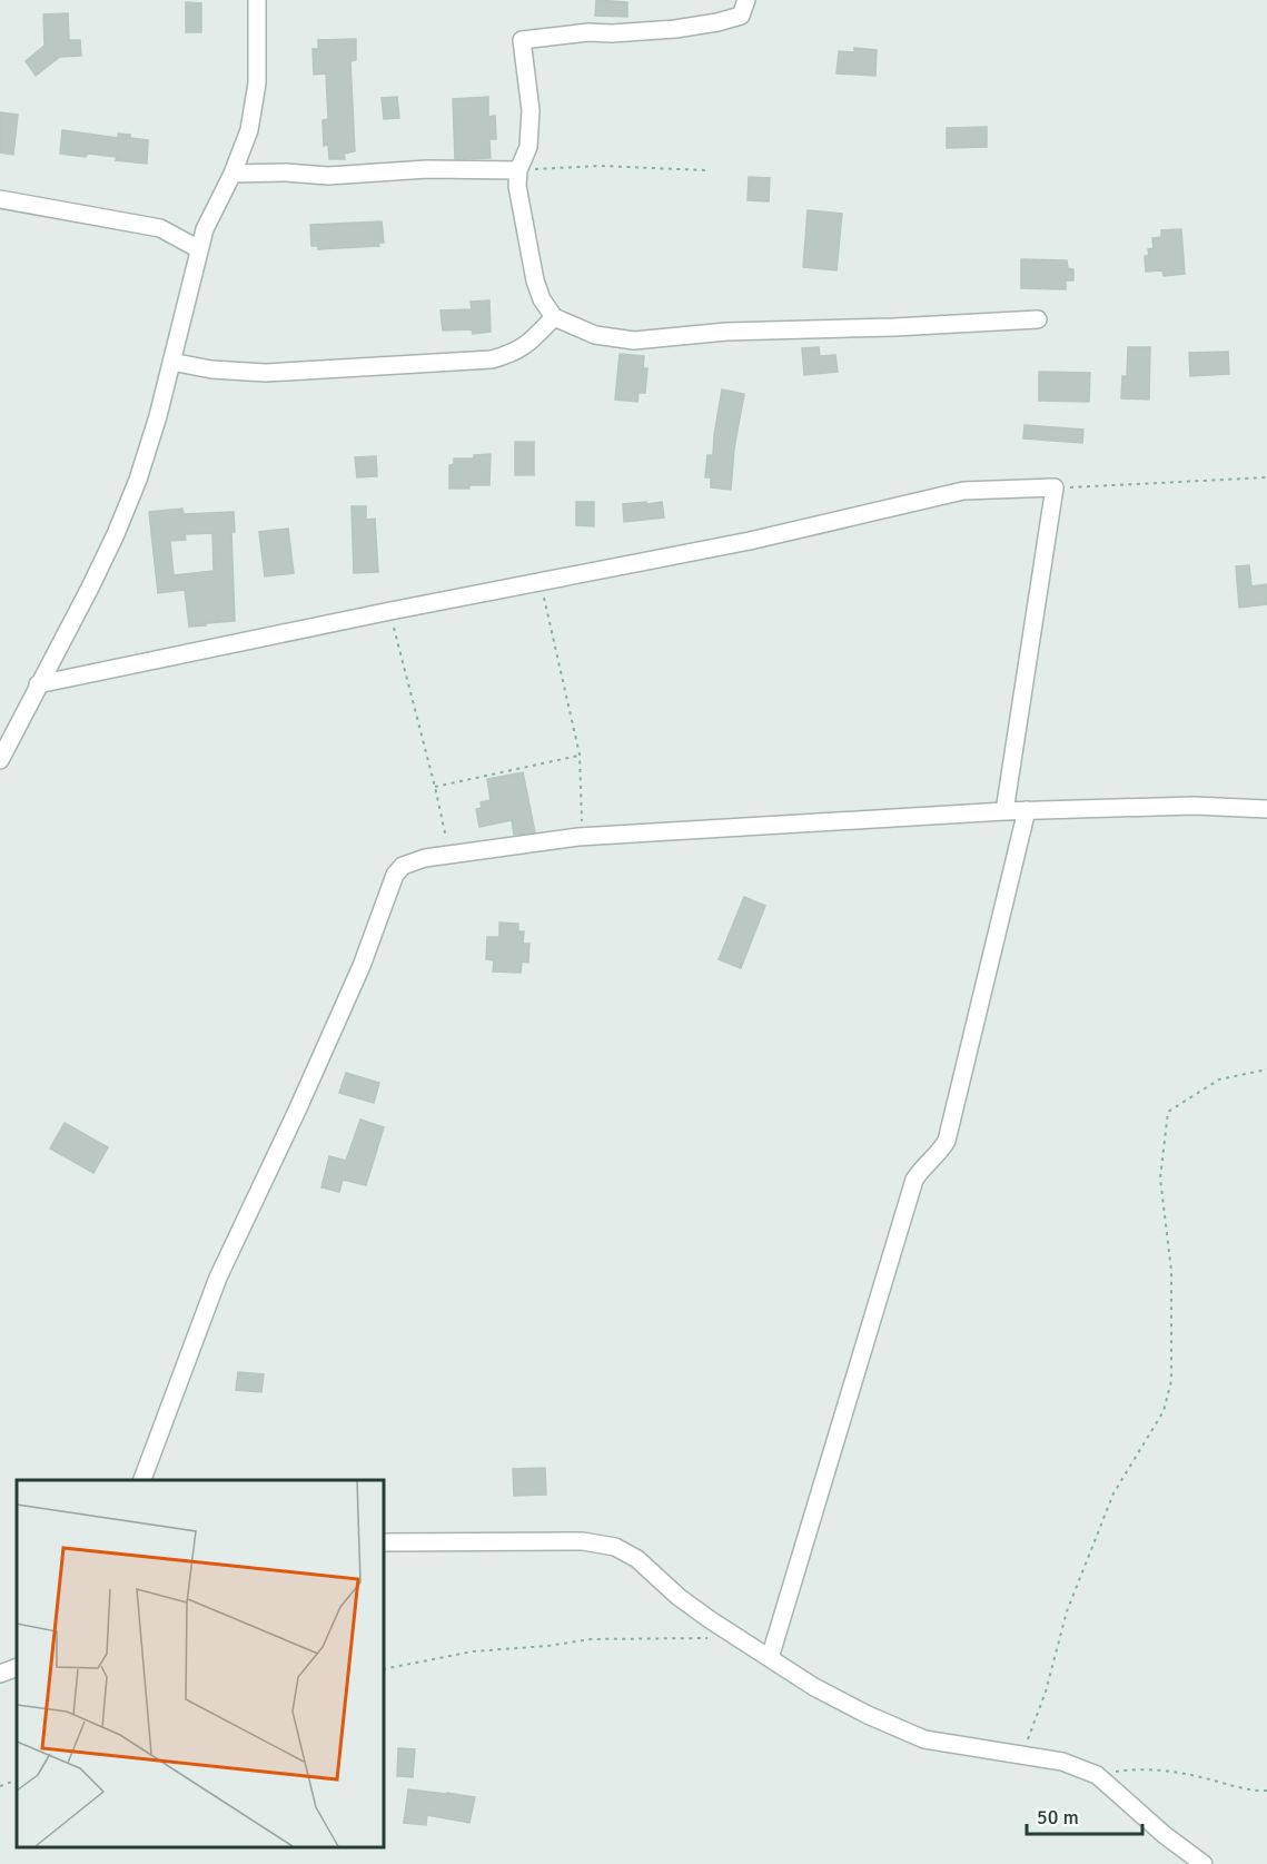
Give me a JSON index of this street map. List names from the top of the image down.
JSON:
{
  "scale_bar": "50 m"
}
